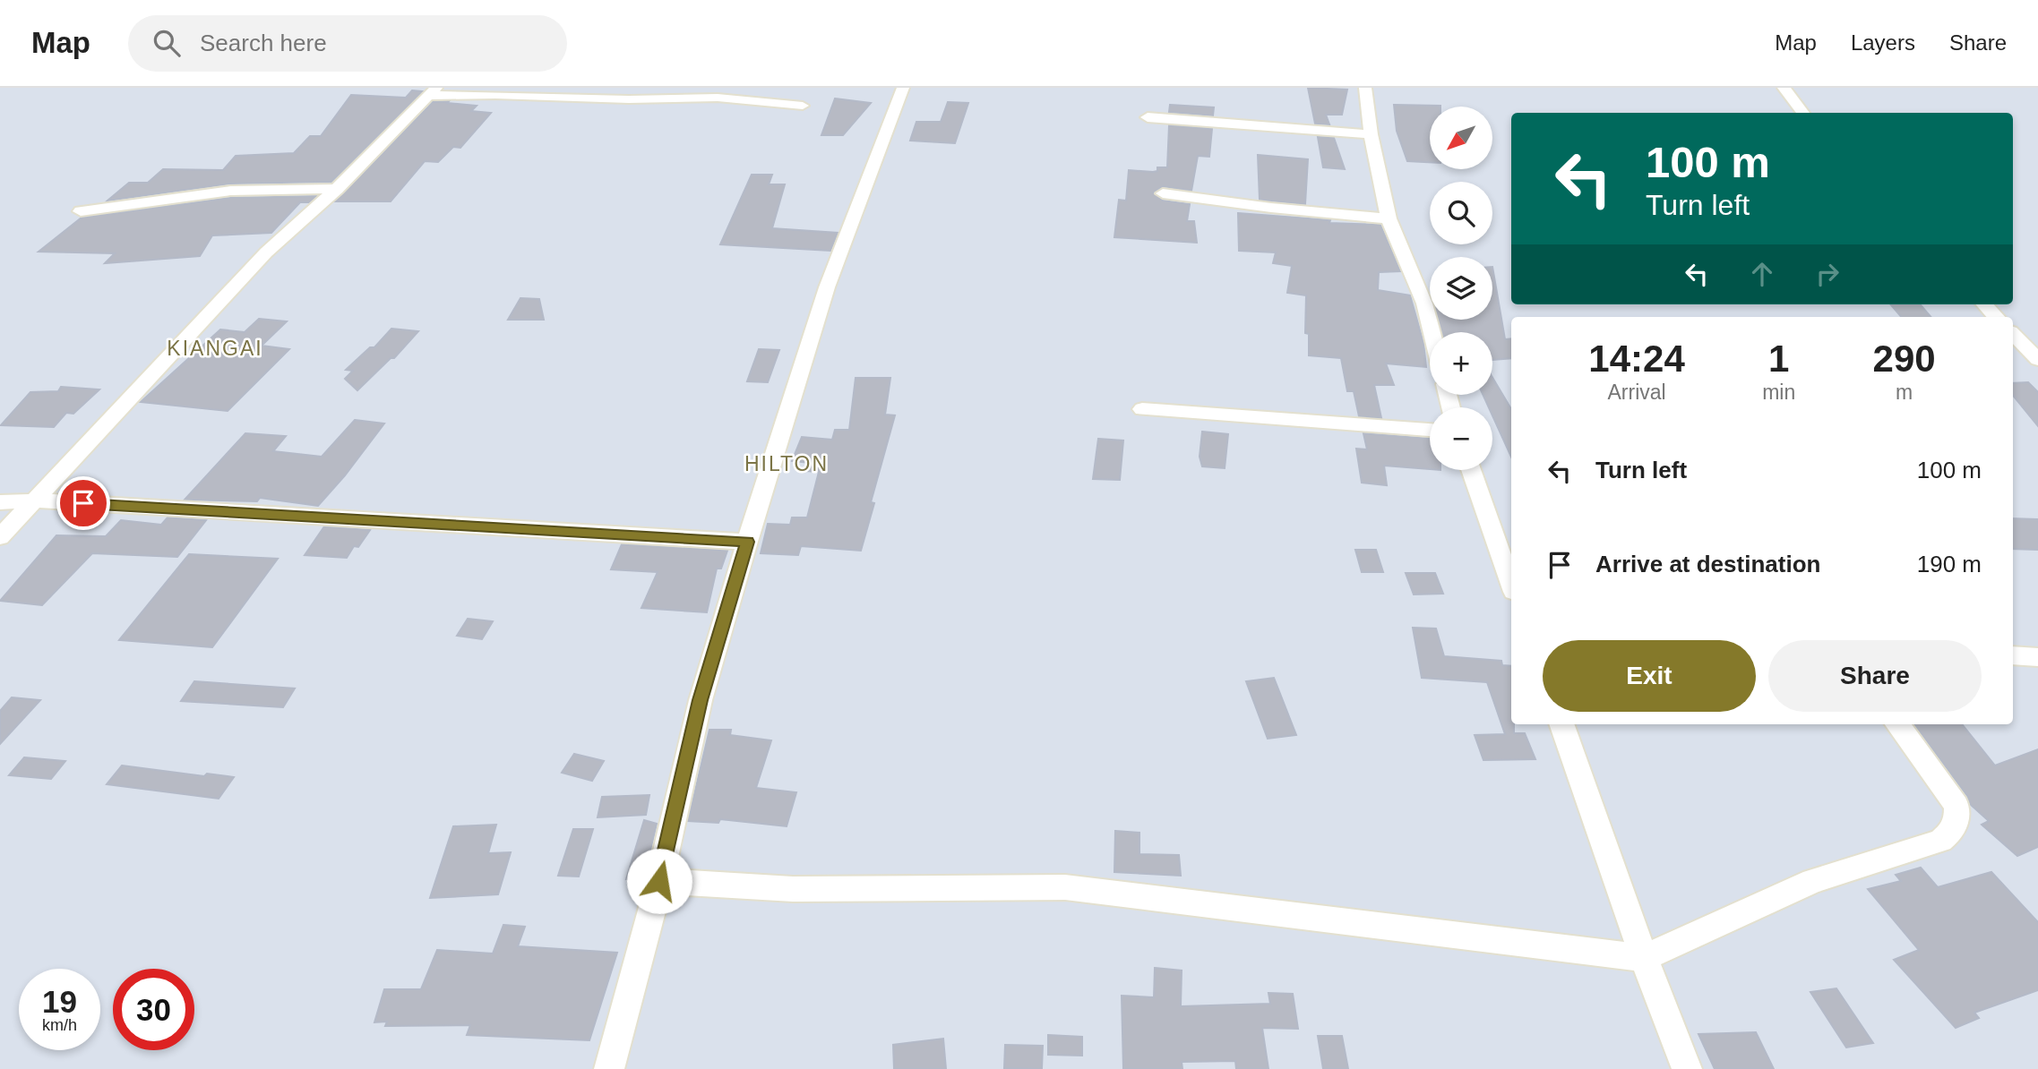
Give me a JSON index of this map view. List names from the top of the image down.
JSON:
{
  "districts": ["KIANGAI", "HILTON"],
  "north": "bottom left",
  "page": {
    "header": "Map",
    "search": "Search here",
    "nav": ["Map", "Layers", "Share"],
    "map_buttons": ["+", "−"],
    "turn": ["100 m", "Turn left"],
    "eta": [
      "14:24",
      "Arrival",
      "1",
      "min",
      "290",
      "m"
    ],
    "list": [
      {
        "name": "Turn left",
        "value": "100 m"
      },
      {
        "name": "Arrive at destination",
        "value": "190 m"
      }
    ],
    "buttons": ["Exit", "Share"],
    "speed": "19 km/h",
    "limit": "30"
  }
}
